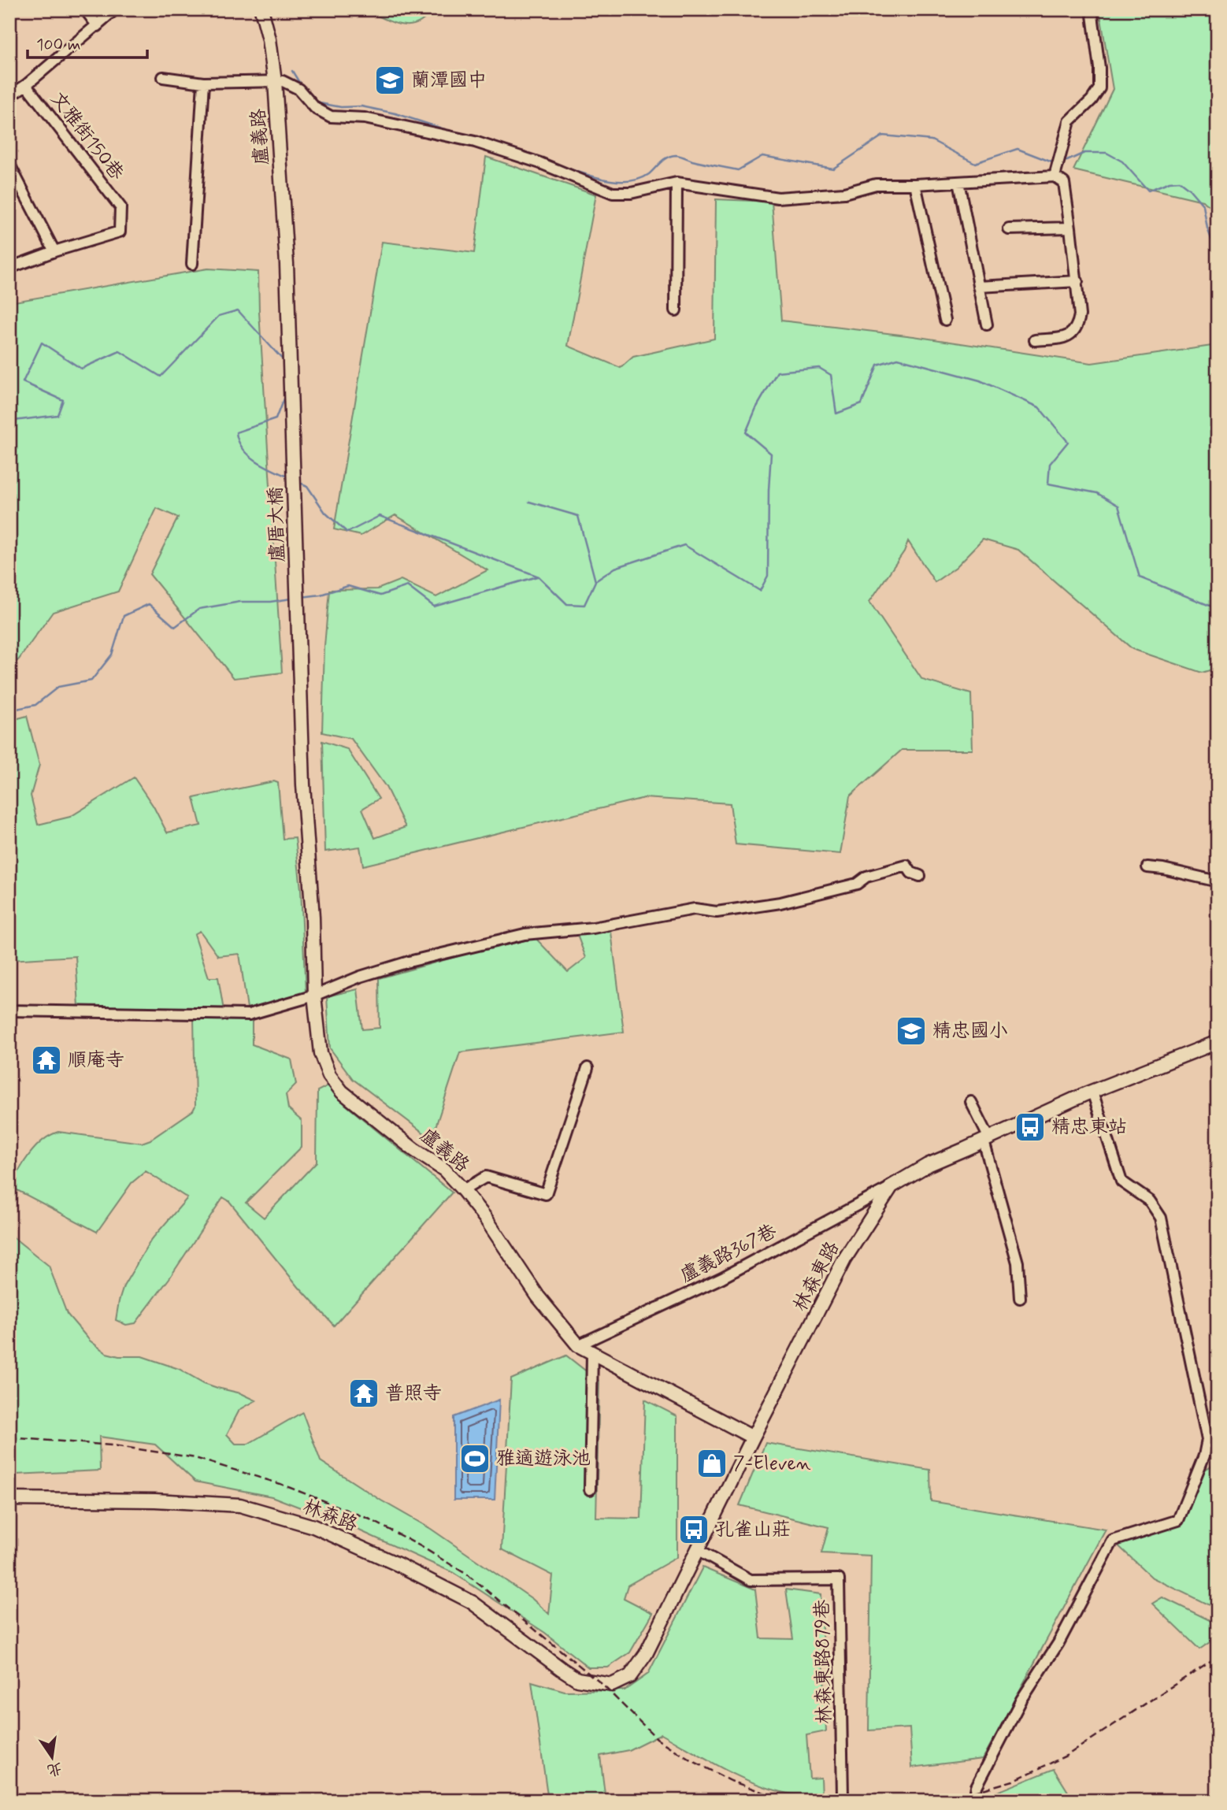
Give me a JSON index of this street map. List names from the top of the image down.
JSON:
{
  "streets": {
    "street": [
      "文雅街150巷",
      "盧義路",
      "盧厝大橋",
      "盧義路367巷",
      "林森東路",
      "林森路",
      "林森東路879巷"
    ]
  },
  "crossings": [
    ["盧義路", "盧厝大橋"],
    ["盧義路", "盧義路367巷"],
    ["盧義路", "林森東路"],
    ["盧義路367巷", "林森東路"],
    ["林森東路", "林森路"],
    ["林森東路", "林森東路879巷"]
  ],
  "places": {
    "school or university": ["蘭潭國中", "精忠國小"],
    "temple": ["順庵寺", "普照寺"],
    "bus stop": ["精忠東站", "孔雀山莊"],
    "sports": ["雅適遊泳池"],
    "shop": ["7-Eleven"]
  },
  "scale_bar": "100 m",
  "north": "bottom"
}
